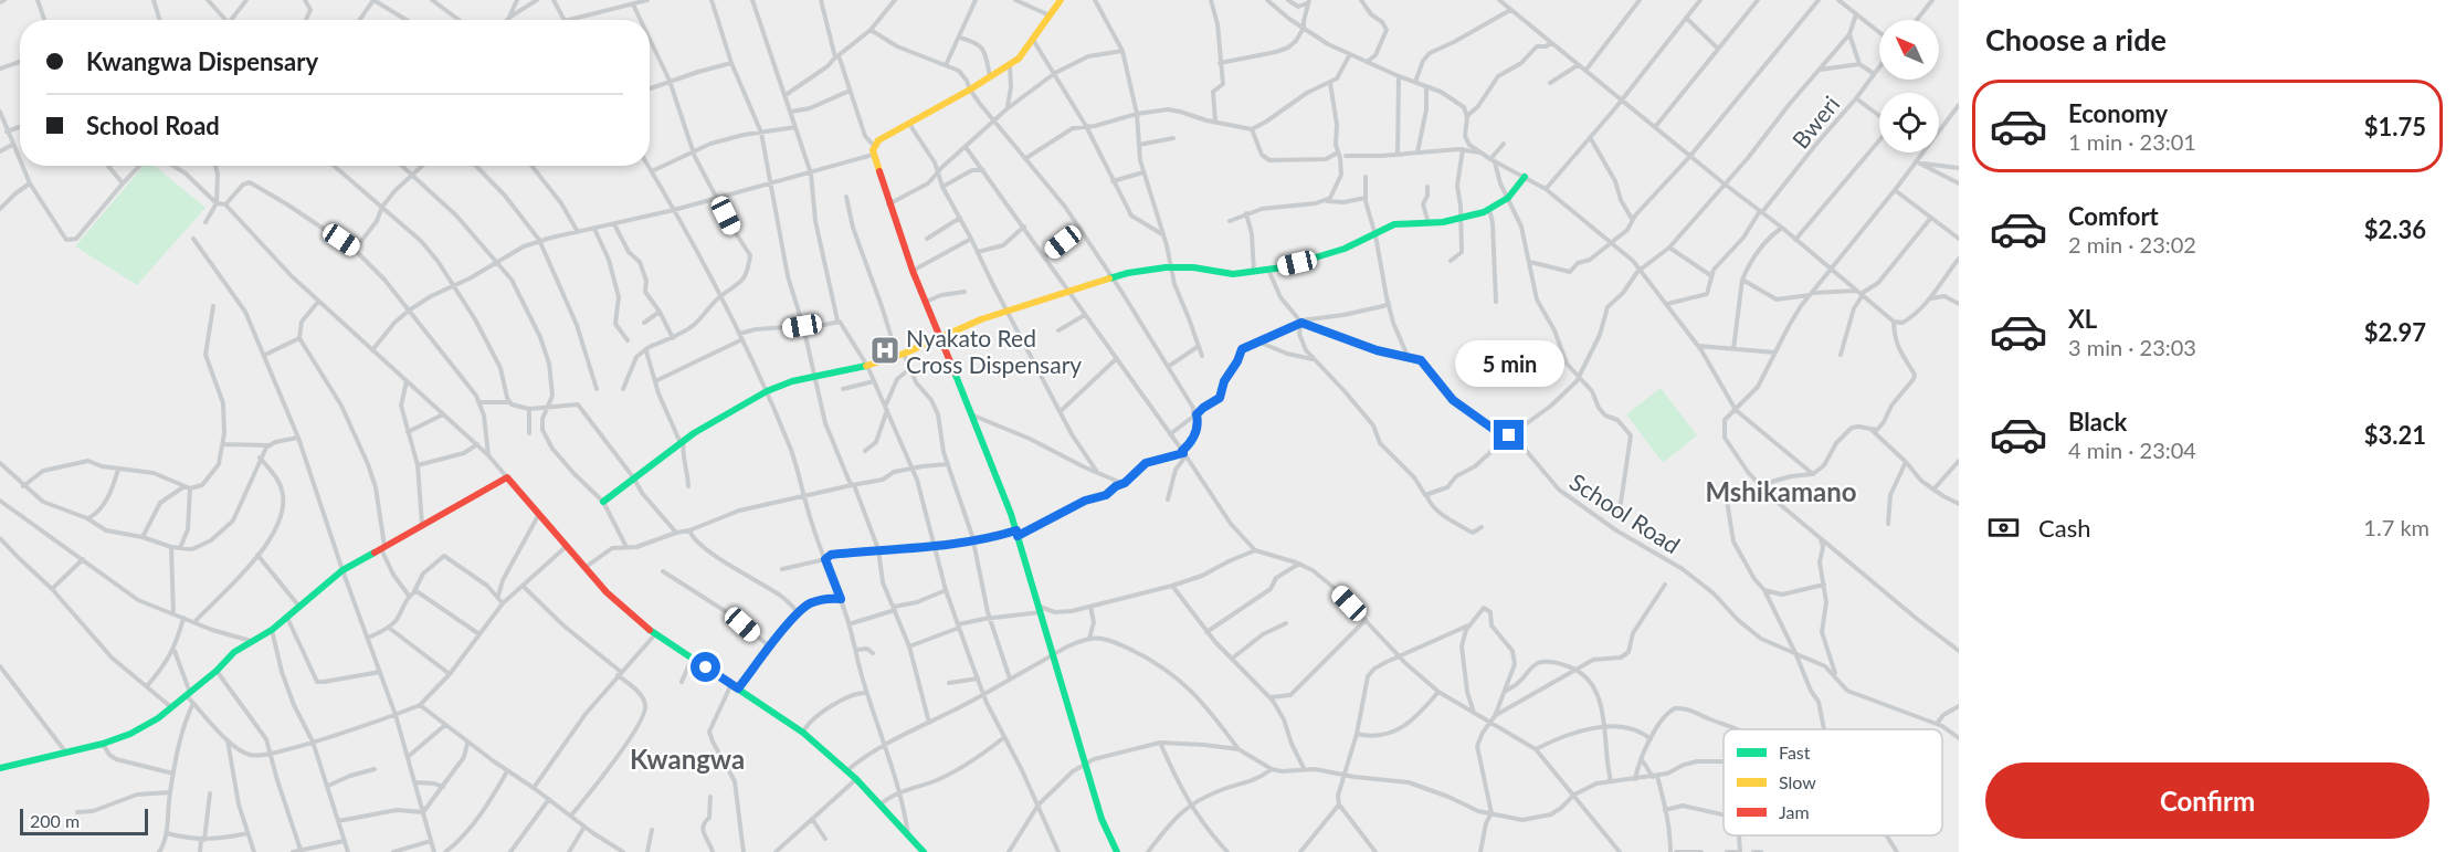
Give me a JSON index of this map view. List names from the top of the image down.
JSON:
{
  "streets": {
    "street": ["Bweri", "School Road"]
  },
  "districts": ["Mshikamano", "Kwangwa"],
  "places": {
    "hospital": ["Nyakato Red Cross Dispensary"]
  },
  "legend": ["Fast", "Slow", "Jam"],
  "scale_bar": "200 m",
  "north": "top left",
  "page": {
    "heading": "Choose a ride",
    "banner": ["Kwangwa Dispensary", "School Road"],
    "list": [
      {
        "name": "Economy",
        "note": "1 min · 23:01",
        "value": "$1.75"
      },
      {
        "name": "Comfort",
        "note": "2 min · 23:02",
        "value": "$2.36"
      },
      {
        "name": "XL",
        "note": "3 min · 23:03",
        "value": "$2.97"
      },
      {
        "name": "Black",
        "note": "4 min · 23:04",
        "value": "$3.21"
      }
    ],
    "bubble": "5 min",
    "pay": ["Cash", "1.7 km"],
    "buttons": "Confirm",
    "scale": "200 m"
  }
}
